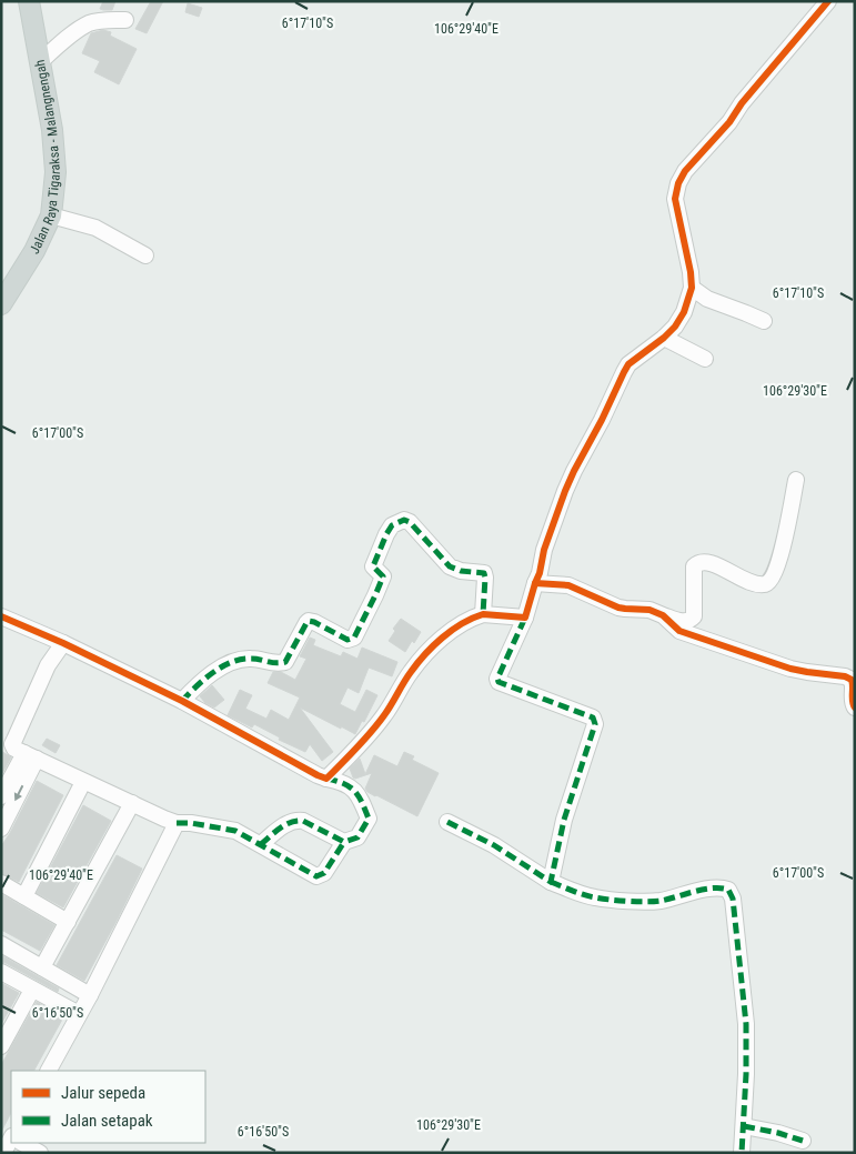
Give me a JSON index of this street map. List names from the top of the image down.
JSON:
{
  "streets": {
    "main road": ["Jalan Raya Tigaraksa - Malangnengah"]
  },
  "legend": ["Jalur sepeda", "Jalan setapak"],
  "coordinates": [
    "6°17'10\"S",
    "106°29'40\"E",
    "106°29'30\"E",
    "6°17'00\"S",
    "6°16'50\"S"
  ]
}
